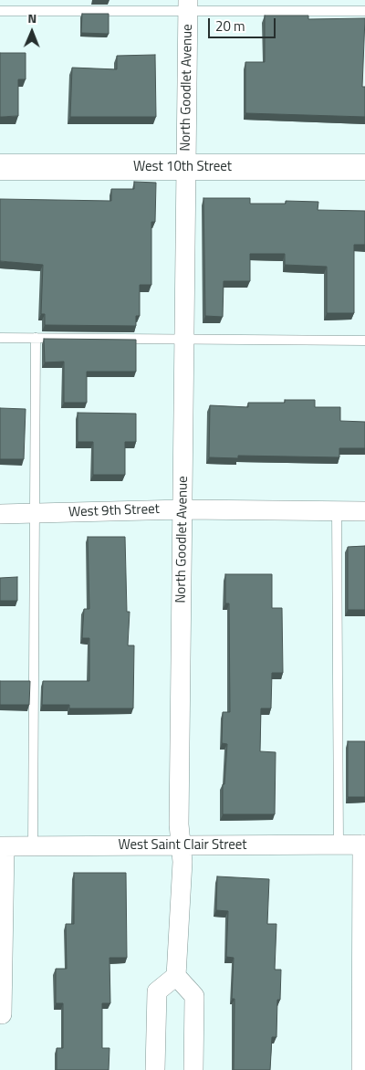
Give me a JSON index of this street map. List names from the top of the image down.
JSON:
{
  "streets": {
    "main road": ["West 10th Street"],
    "street": ["North Goodlet Avenue", "West 9th Street", "West Saint Clair Street"]
  },
  "crossings": [
    ["North Goodlet Avenue", "West 10th Street"],
    ["North Goodlet Avenue", "West 9th Street"],
    ["North Goodlet Avenue", "West Saint Clair Street"]
  ],
  "scale_bar": "20 m",
  "north": "top"
}
